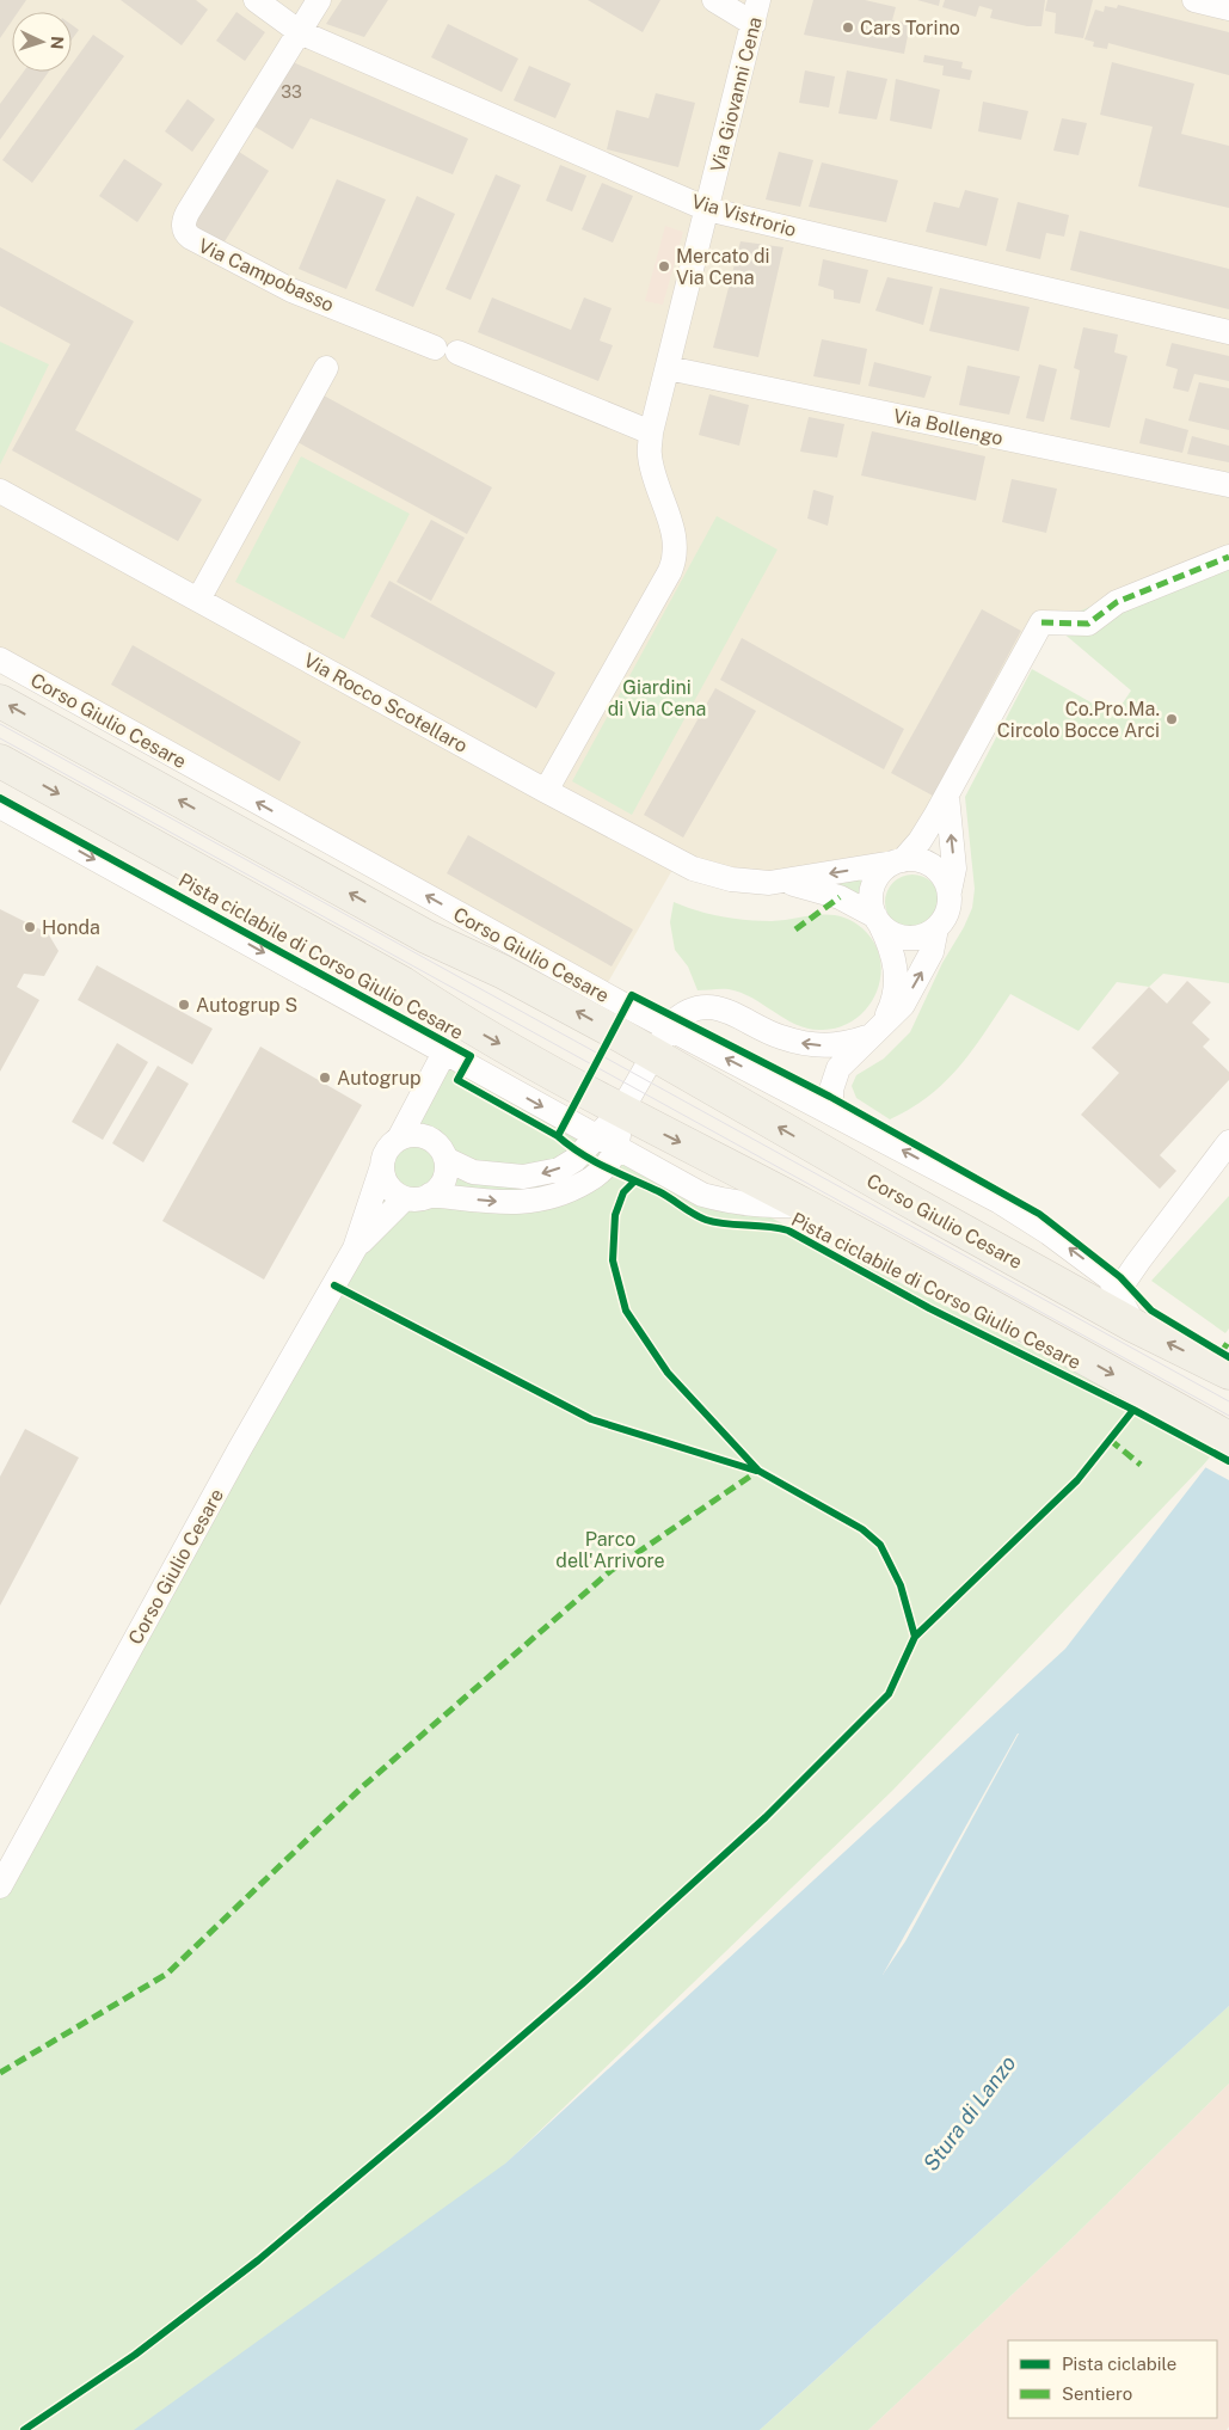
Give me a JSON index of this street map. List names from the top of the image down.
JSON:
{
  "streets": {
    "main road": ["Corso Giulio Cesare"],
    "street": [
      "Via Giovanni Cena",
      "Via Vistrorio",
      "Via Campobasso",
      "Via Bollengo",
      "Via Rocco Scotellaro"
    ],
    "cycle path": ["Pista ciclabile di Corso Giulio Cesare"]
  },
  "crossings": [
    ["Via Giovanni Cena", "Via Vistrorio"],
    ["Via Giovanni Cena", "Via Campobasso"],
    ["Via Giovanni Cena", "Via Bollengo"],
    ["Via Giovanni Cena", "Via Rocco Scotellaro"],
    ["Via Vistrorio", "Via Campobasso"]
  ],
  "water": ["Stura di Lanzo"],
  "parks": ["Giardini di Via Cena", "Parco dell'Arrivore"],
  "places": [
    "Cars Torino",
    "Mercato di Via Cena",
    "Co.Pro.Ma. Circolo Bocce Arci",
    "Honda",
    "Autogrup S",
    "Autogrup"
  ],
  "house_numbers": ["33"],
  "legend": ["Pista ciclabile", "Sentiero"],
  "north": "right"
}
